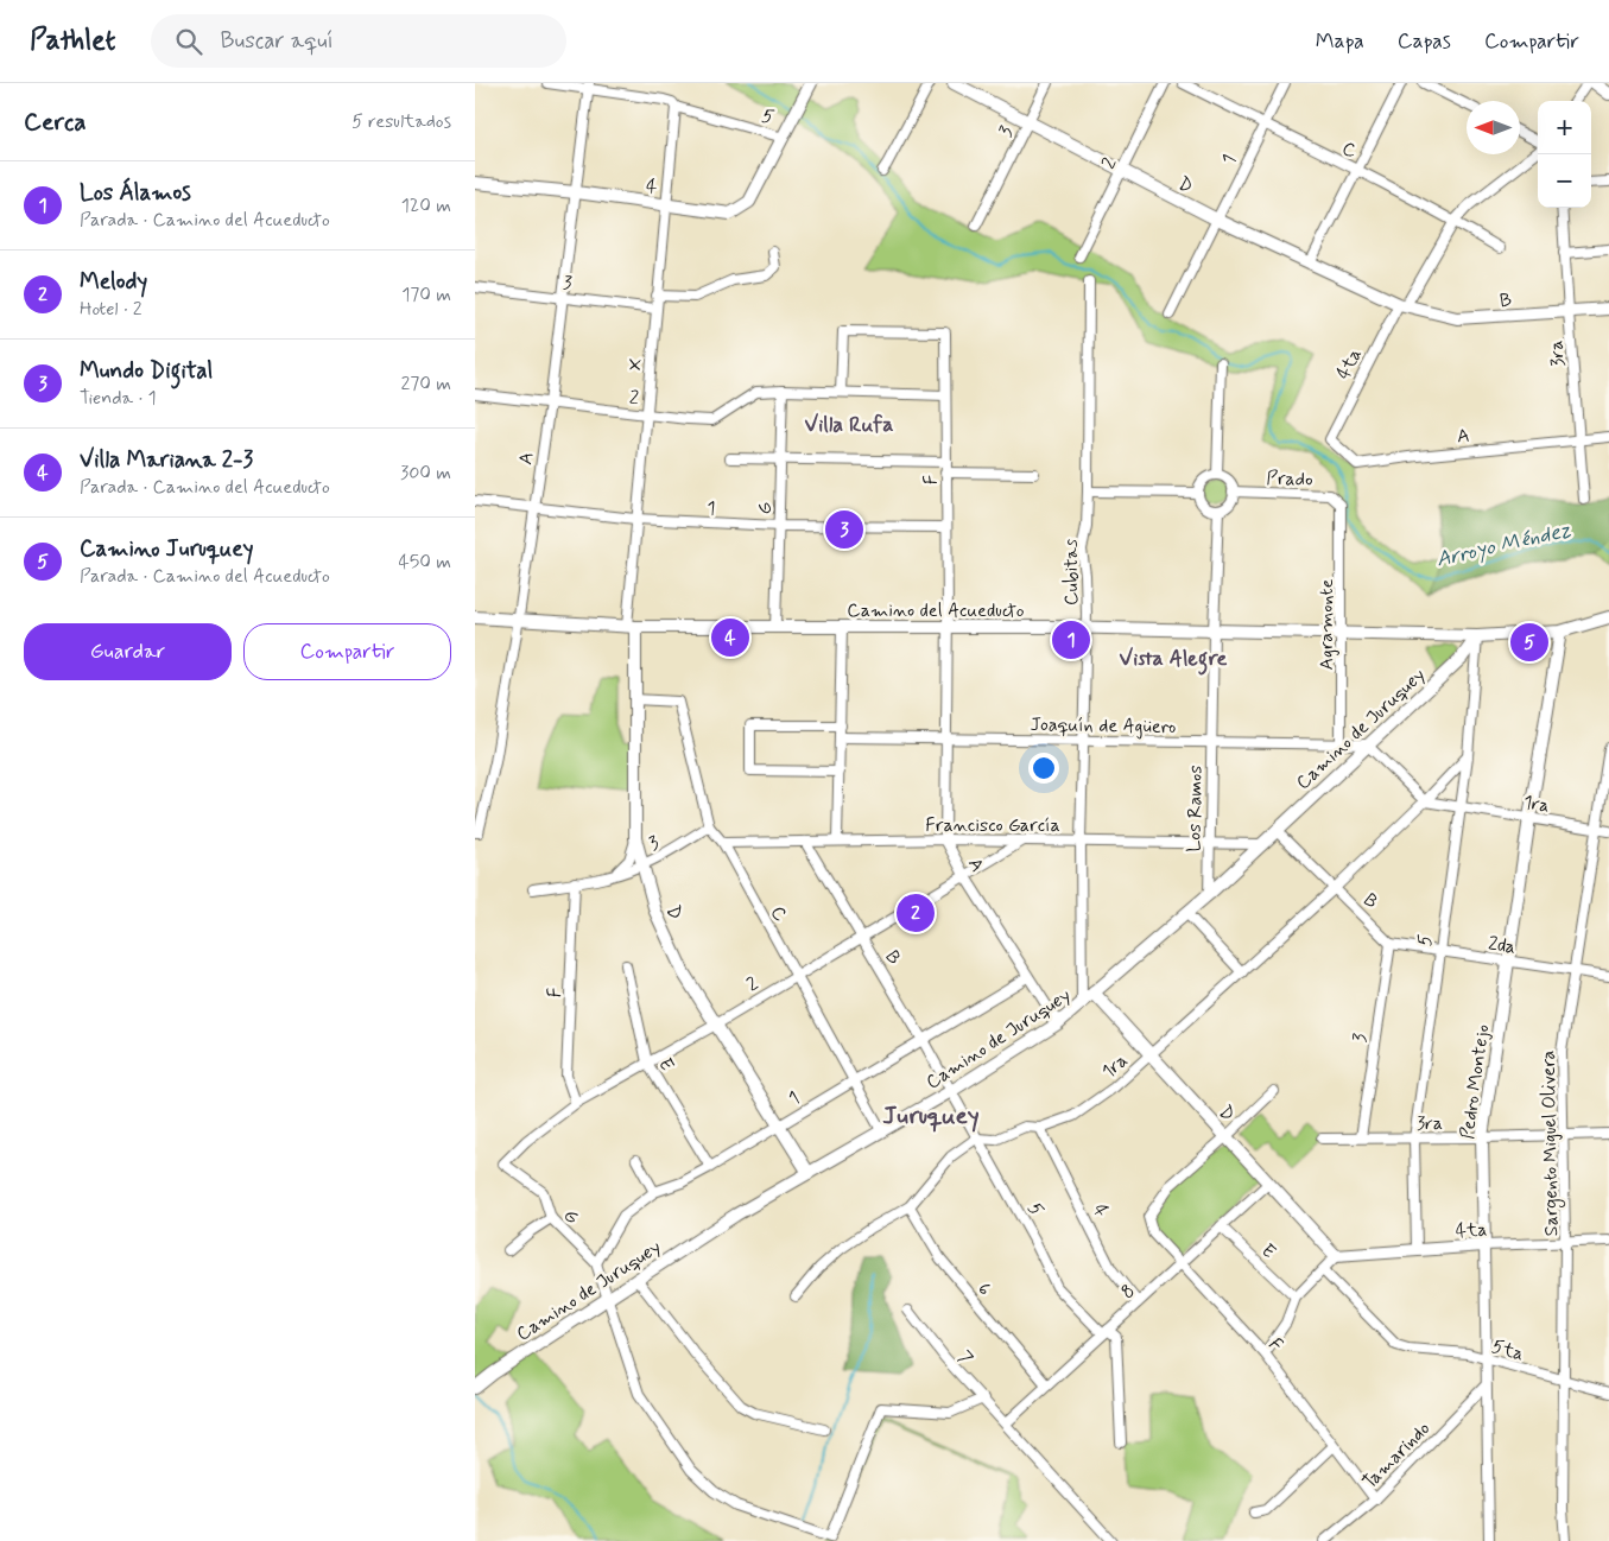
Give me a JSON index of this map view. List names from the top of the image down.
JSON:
{
  "streets": {
    "street": [
      "5",
      "3",
      "C",
      "1",
      "2",
      "D",
      "4",
      "B",
      "3ra",
      "4ta",
      "X",
      "A",
      "Prado",
      "F",
      "G",
      "Cubitas",
      "Camino del Acueducto",
      "Agramonte",
      "Joaquín de Agüero",
      "Camino de Juruquey",
      "1ra",
      "Los Ramos",
      "Francisco García",
      "2da",
      "E",
      "Pedro Montejo",
      "Sargento Miguel Olivera",
      "6",
      "8",
      "5ta",
      "7",
      "Tamarindo"
    ]
  },
  "crossings": [
    ["5", "4"],
    ["5", "B"],
    ["5", "3ra"],
    ["5", "4ta"],
    ["5", "X"],
    ["5", "A"],
    ["5", "Camino del Acueducto"],
    ["5", "Camino de Juruquey"],
    ["5", "1ra"],
    ["5", "2da"],
    ["5", "8"],
    ["3", "C"],
    ["3", "D"],
    ["3", "B"],
    ["3", "3ra"],
    ["3", "X"],
    ["3", "A"],
    ["3", "F"],
    ["3", "2da"],
    ["C", "1"],
    ["C", "2"],
    ["C", "D"],
    ["C", "4ta"],
    ["C", "Camino de Juruquey"],
    ["C", "Francisco García"],
    ["1", "D"],
    ["1", "B"],
    ["1", "X"],
    ["1", "A"],
    ["1", "F"],
    ["1", "G"],
    ["1", "E"],
    ["2", "D"],
    ["2", "B"],
    ["2", "X"],
    ["2", "A"],
    ["2", "F"],
    ["2", "G"],
    ["2", "Francisco García"],
    ["2", "E"],
    ["D", "B"],
    ["D", "4ta"],
    ["D", "X"],
    ["D", "F"],
    ["D", "Camino del Acueducto"],
    ["D", "Camino de Juruquey"],
    ["D", "1ra"],
    ["D", "8"],
    ["4", "X"],
    ["4", "A"],
    ["4", "1ra"],
    ["4", "8"],
    ["B", "3ra"],
    ["B", "4ta"],
    ["B", "Camino de Juruquey"],
    ["B", "1ra"],
    ["B", "Francisco García"],
    ["B", "2da"],
    ["3ra", "A"],
    ["3ra", "Pedro Montejo"],
    ["3ra", "Sargento Miguel Olivera"],
    ["4ta", "A"],
    ["4ta", "Pedro Montejo"],
    ["4ta", "Sargento Miguel Olivera"],
    ["X", "Camino del Acueducto"],
    ["A", "F"],
    ["A", "Camino del Acueducto"],
    ["A", "Joaquín de Agüero"],
    ["A", "Camino de Juruquey"],
    ["A", "Francisco García"],
    ["Prado", "Agramonte"],
    ["Prado", "Los Ramos"],
    ["F", "Camino del Acueducto"],
    ["F", "8"],
    ["F", "Tamarindo"],
    ["G", "Camino del Acueducto"],
    ["Cubitas", "Camino del Acueducto"],
    ["Cubitas", "Joaquín de Agüero"],
    ["Cubitas", "Camino de Juruquey"],
    ["Cubitas", "Francisco García"],
    ["Camino del Acueducto", "Agramonte"],
    ["Camino del Acueducto", "Camino de Juruquey"],
    ["Camino del Acueducto", "Los Ramos"],
    ["Camino del Acueducto", "Pedro Montejo"],
    ["Agramonte", "Joaquín de Agüero"],
    ["Joaquín de Agüero", "Camino de Juruquey"],
    ["Joaquín de Agüero", "Los Ramos"],
    ["Camino de Juruquey", "Los Ramos"],
    ["Camino de Juruquey", "Francisco García"],
    ["1ra", "Pedro Montejo"],
    ["1ra", "Sargento Miguel Olivera"],
    ["Los Ramos", "Francisco García"],
    ["2da", "Pedro Montejo"],
    ["2da", "Sargento Miguel Olivera"],
    ["E", "8"],
    ["Pedro Montejo", "5ta"],
    ["Pedro Montejo", "Tamarindo"],
    ["Sargento Miguel Olivera", "5ta"],
    ["6", "8"],
    ["8", "7"]
  ],
  "districts": ["Villa Rufa", "Vista Alegre", "Juruquey"],
  "water": ["Arroyo Méndez"],
  "north": "left",
  "page": {
    "header": "Pathlet",
    "search": "Buscar aquí",
    "nav": ["Mapa", "Capas", "Compartir"],
    "heading": ["Cerca", "5 resultados"],
    "map_buttons": ["+", "−"],
    "list": [
      {
        "mark": "1",
        "name": "Los Álamos",
        "note": "Parada · Camino del Acueducto",
        "value": "120 m"
      },
      {
        "mark": "2",
        "name": "Melody",
        "note": "Hotel · 2",
        "value": "170 m"
      },
      {
        "mark": "3",
        "name": "Mundo Digital",
        "note": "Tienda · 1",
        "value": "270 m"
      },
      {
        "mark": "4",
        "name": "Villa Mariana 2-3",
        "note": "Parada · Camino del Acueducto",
        "value": "300 m"
      },
      {
        "mark": "5",
        "name": "Camino Juruquey",
        "note": "Parada · Camino del Acueducto",
        "value": "450 m"
      }
    ],
    "pins": [
      "3",
      "4",
      "1",
      "5",
      "2"
    ],
    "buttons": ["Guardar", "Compartir"]
  }
}
